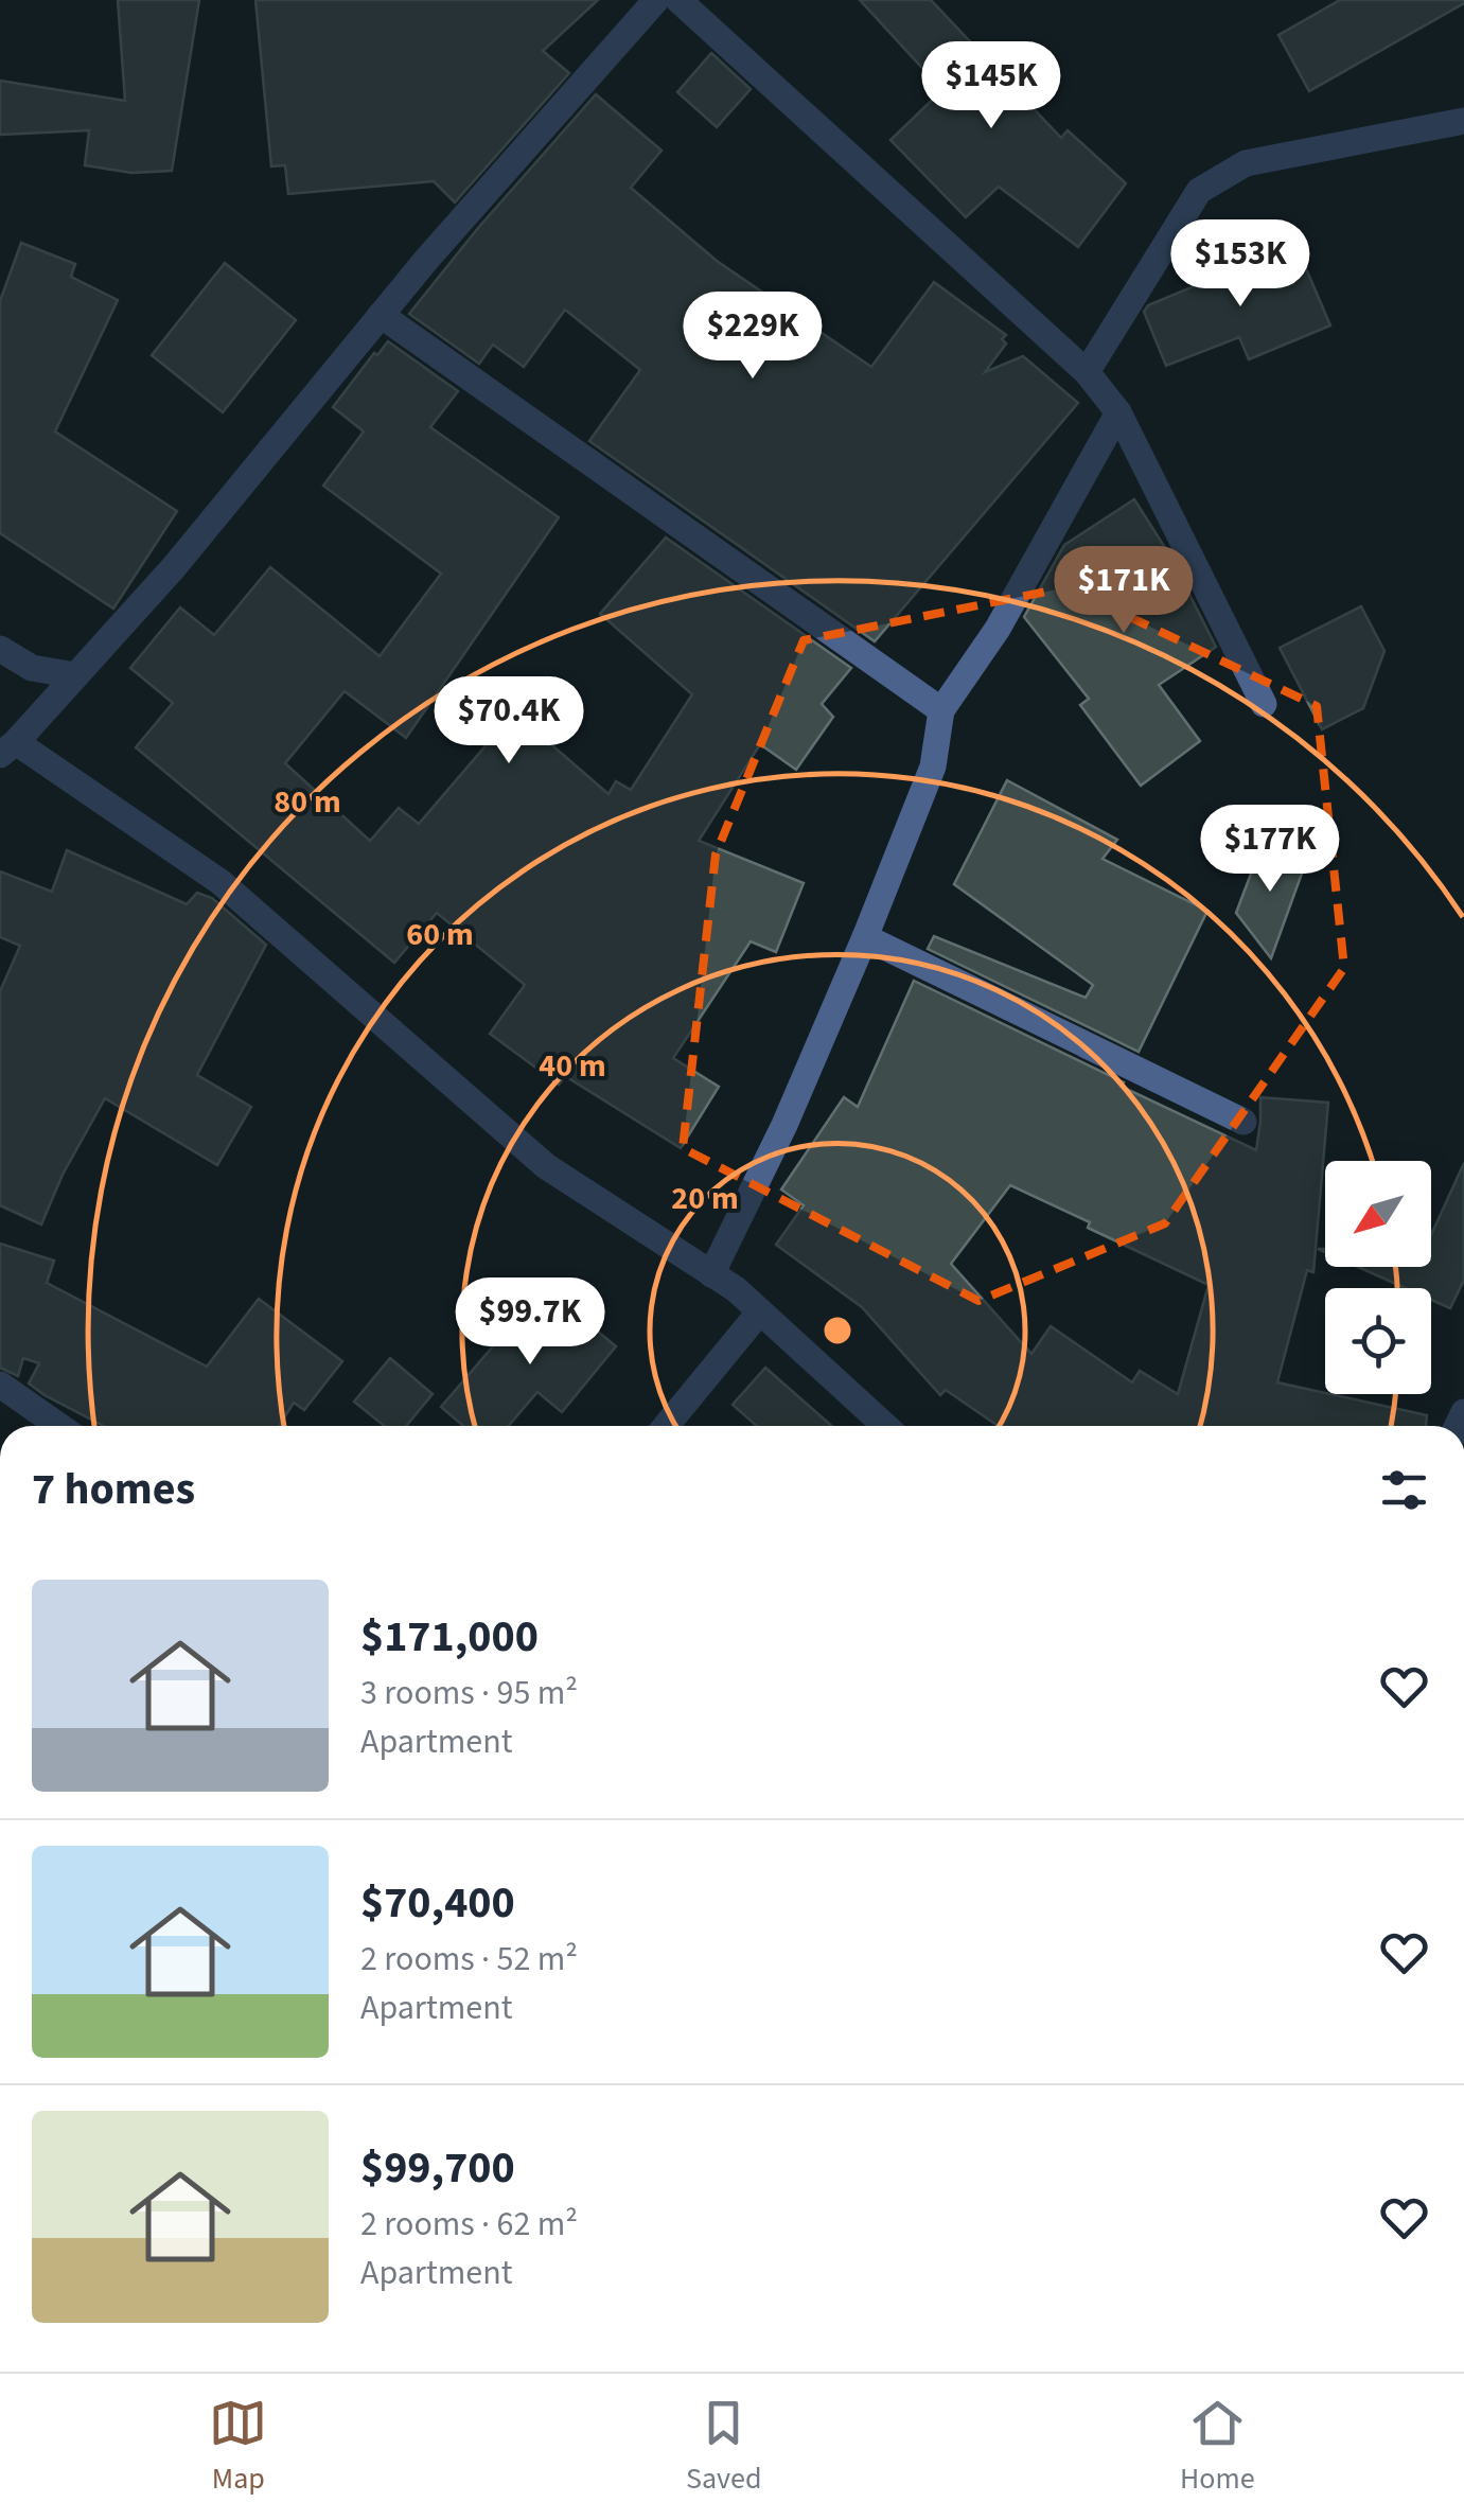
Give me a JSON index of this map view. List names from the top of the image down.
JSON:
{
  "north": "bottom left",
  "page": {
    "price": [
      "$145K",
      "$153K",
      "$229K",
      "$171K",
      "$70.4K",
      "$177K",
      "$99.7K"
    ],
    "heading": "7 homes",
    "list": [
      {
        "name": "$171,000",
        "note": "3 rooms · 95 m² · Apartment"
      },
      {
        "name": "$70,400",
        "note": "2 rooms · 52 m² · Apartment"
      },
      {
        "name": "$99,700",
        "note": "2 rooms · 62 m² · Apartment"
      }
    ],
    "tabs": ["Map", "Saved", "Home"]
  },
  "rings": [
    "80 m",
    "60 m",
    "40 m",
    "20 m"
  ]
}
